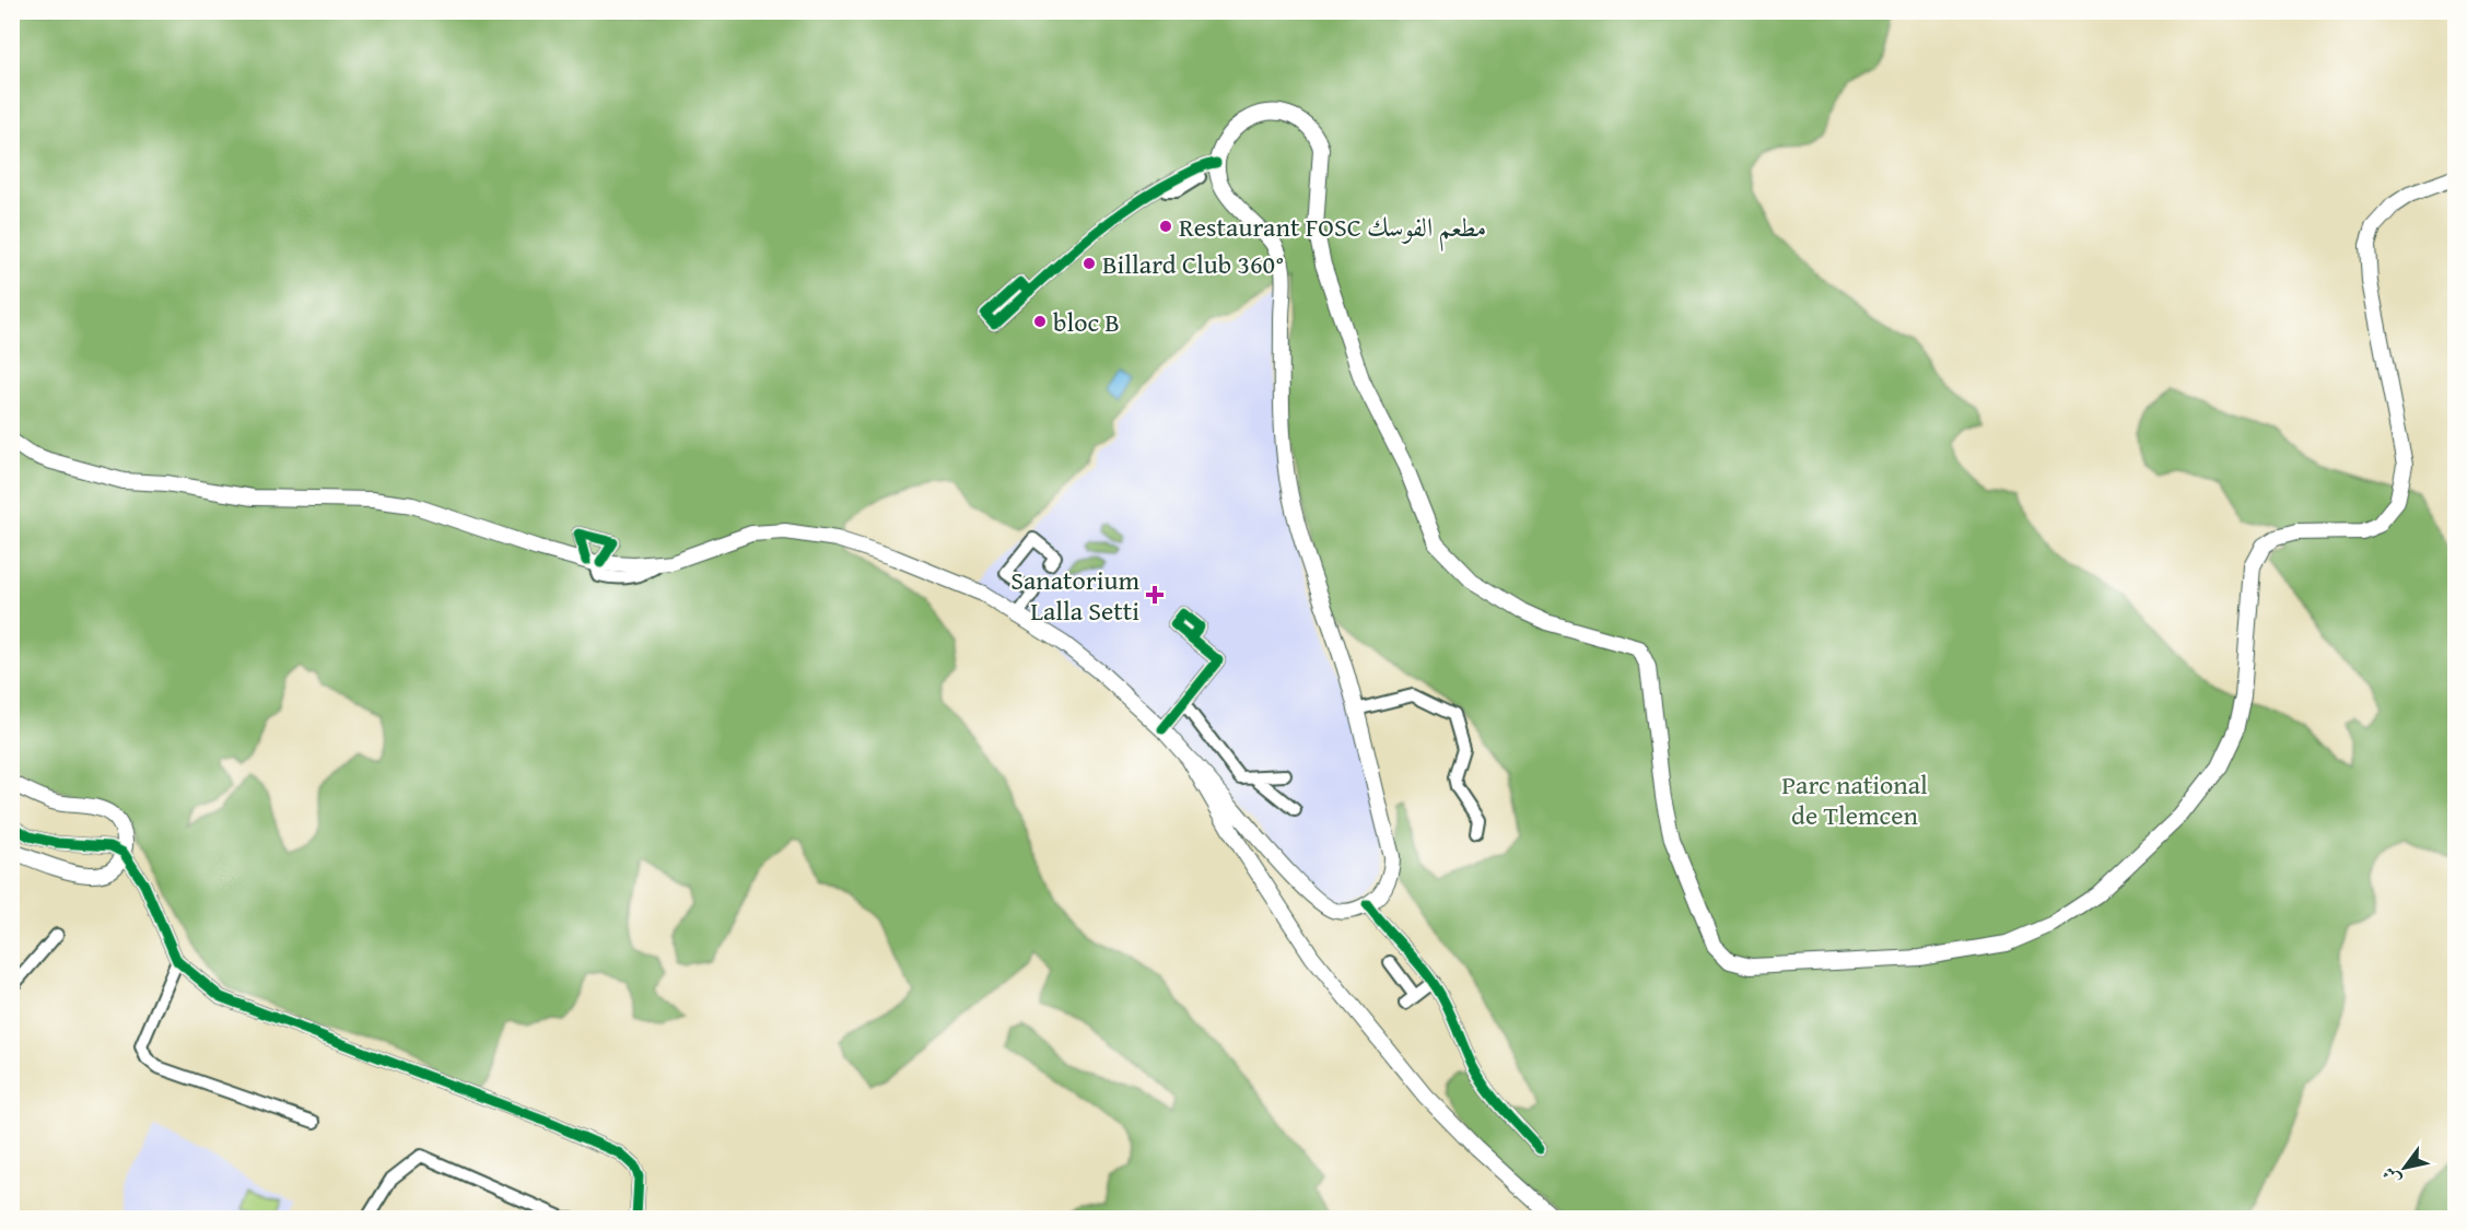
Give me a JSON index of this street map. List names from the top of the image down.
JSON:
{
  "parks": ["Parc national de Tlemcen"],
  "places": {
    "other": ["Restaurant FOSC مطعم الفوسك", "Billard Club 360°", "bloc B"],
    "health": ["Sanatorium Lalla Setti"]
  },
  "north": "bottom left"
}
